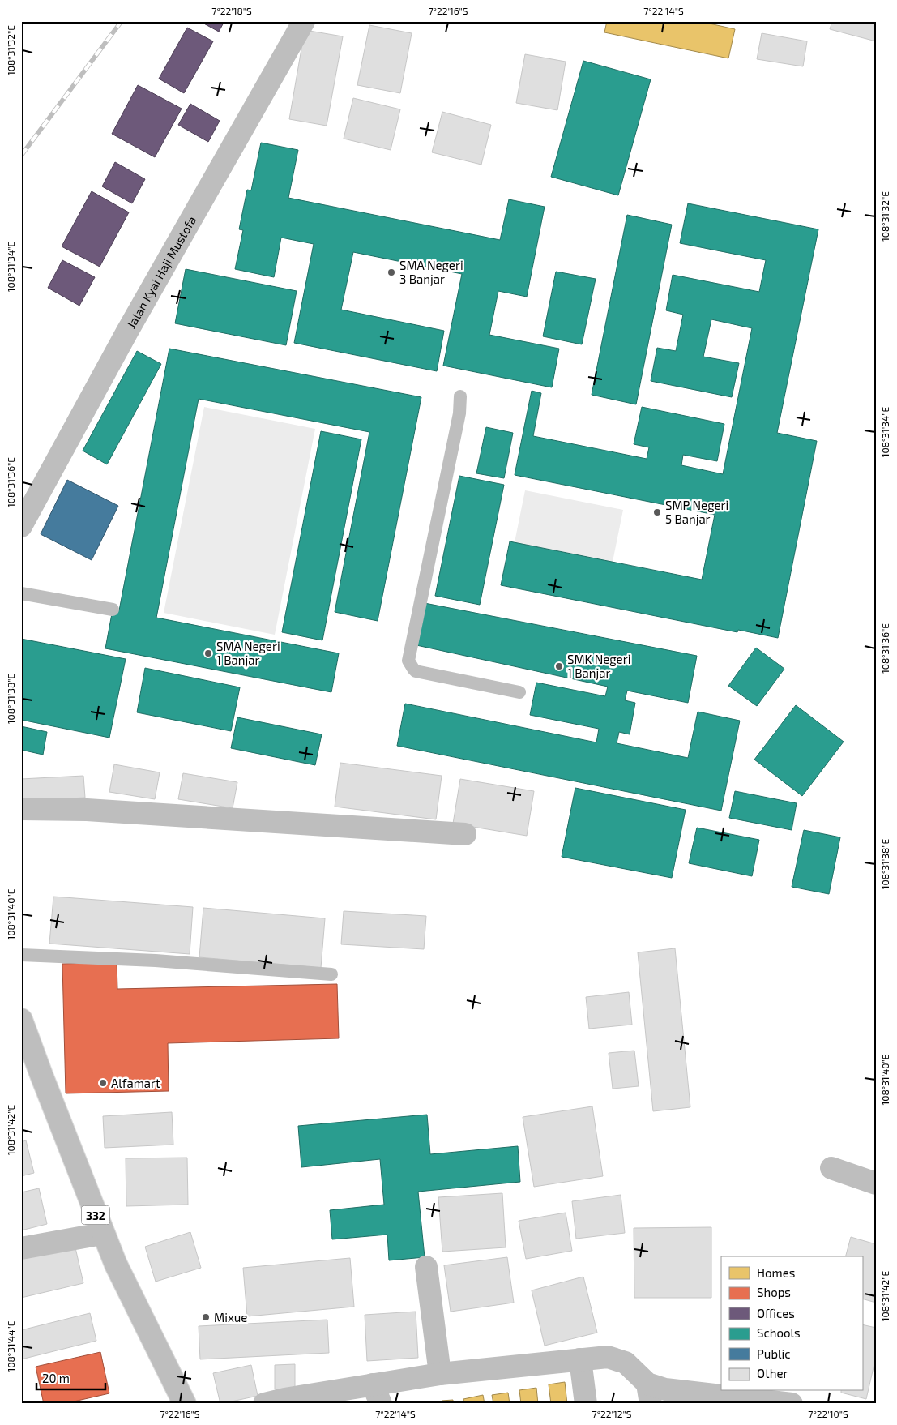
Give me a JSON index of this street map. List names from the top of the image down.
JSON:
{
  "streets": {
    "street": ["Jalan Kyai Haji Mustofa", "332"]
  },
  "places": [
    "SMA Negeri 3 Banjar",
    "SMP Negeri 5 Banjar",
    "SMA Negeri 1 Banjar",
    "SMK Negeri 1 Banjar",
    "Alfamart",
    "Mixue"
  ],
  "legend": [
    "Homes",
    "Shops",
    "Offices",
    "Schools",
    "Public",
    "Other"
  ],
  "scale_bar": "20 m",
  "coordinates": [
    "7°22'18\"S",
    "7°22'16\"S",
    "7°22'14\"S",
    "108°31'32\"E",
    "108°31'34\"E",
    "108°31'36\"E",
    "108°31'38\"E",
    "108°31'40\"E",
    "108°31'42\"E",
    "108°31'44\"E",
    "7°22'12\"S",
    "7°22'10\"S"
  ]
}
